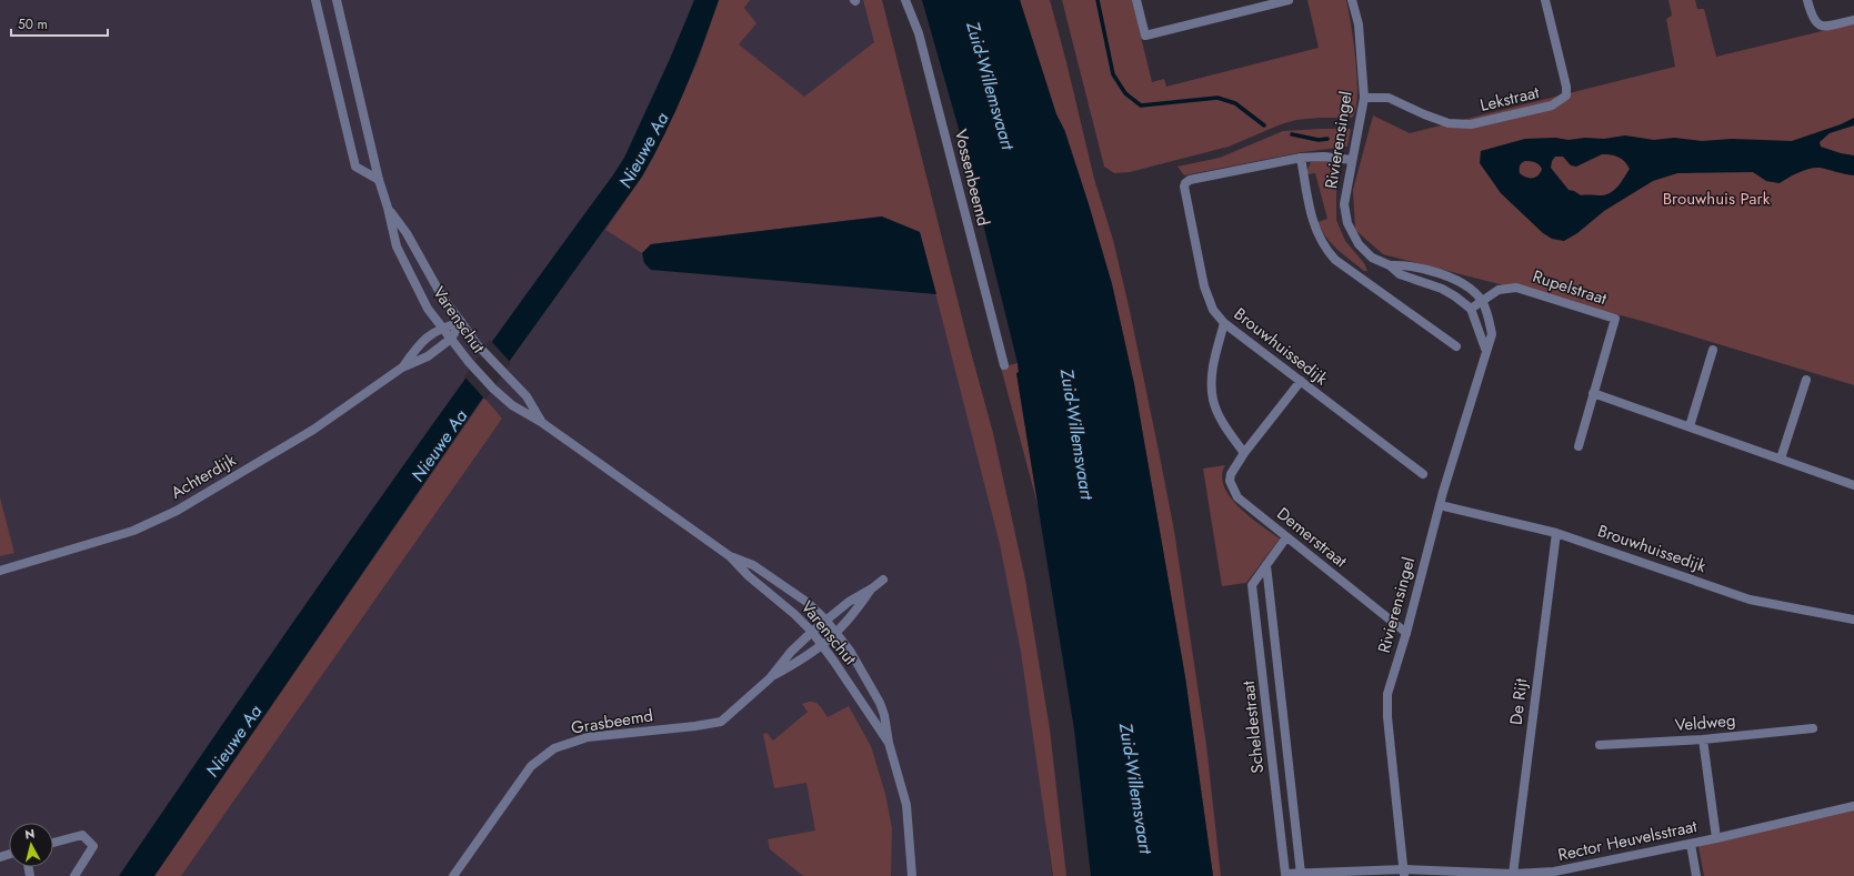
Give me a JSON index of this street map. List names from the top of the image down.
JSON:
{
  "streets": {
    "street": [
      "Lekstraat",
      "Rivierensingel",
      "Vossenbeemd",
      "Rupelstraat",
      "Varenschut",
      "Brouwhuissedijk",
      "Achterdijk",
      "Demerstraat",
      "De Rijt",
      "Grasbeemd",
      "Veldweg",
      "Scheldestraat",
      "Rector Heuvelsstraat"
    ]
  },
  "crossings": [
    ["Lekstraat", "Rivierensingel"],
    ["Rivierensingel", "Rupelstraat"],
    ["Rivierensingel", "Brouwhuissedijk"],
    ["Rivierensingel", "Demerstraat"],
    ["Rivierensingel", "Scheldestraat"],
    ["Rivierensingel", "Rector Heuvelsstraat"],
    ["Varenschut", "Achterdijk"],
    ["Varenschut", "Grasbeemd"],
    ["Brouwhuissedijk", "Demerstraat"],
    ["Brouwhuissedijk", "De Rijt"],
    ["Demerstraat", "Scheldestraat"],
    ["De Rijt", "Rector Heuvelsstraat"],
    ["Scheldestraat", "Rector Heuvelsstraat"]
  ],
  "water": ["Zuid-Willemsvaart", "Nieuwe Aa"],
  "parks": ["Brouwhuis Park"],
  "scale_bar": "50 m",
  "north": "top"
}
